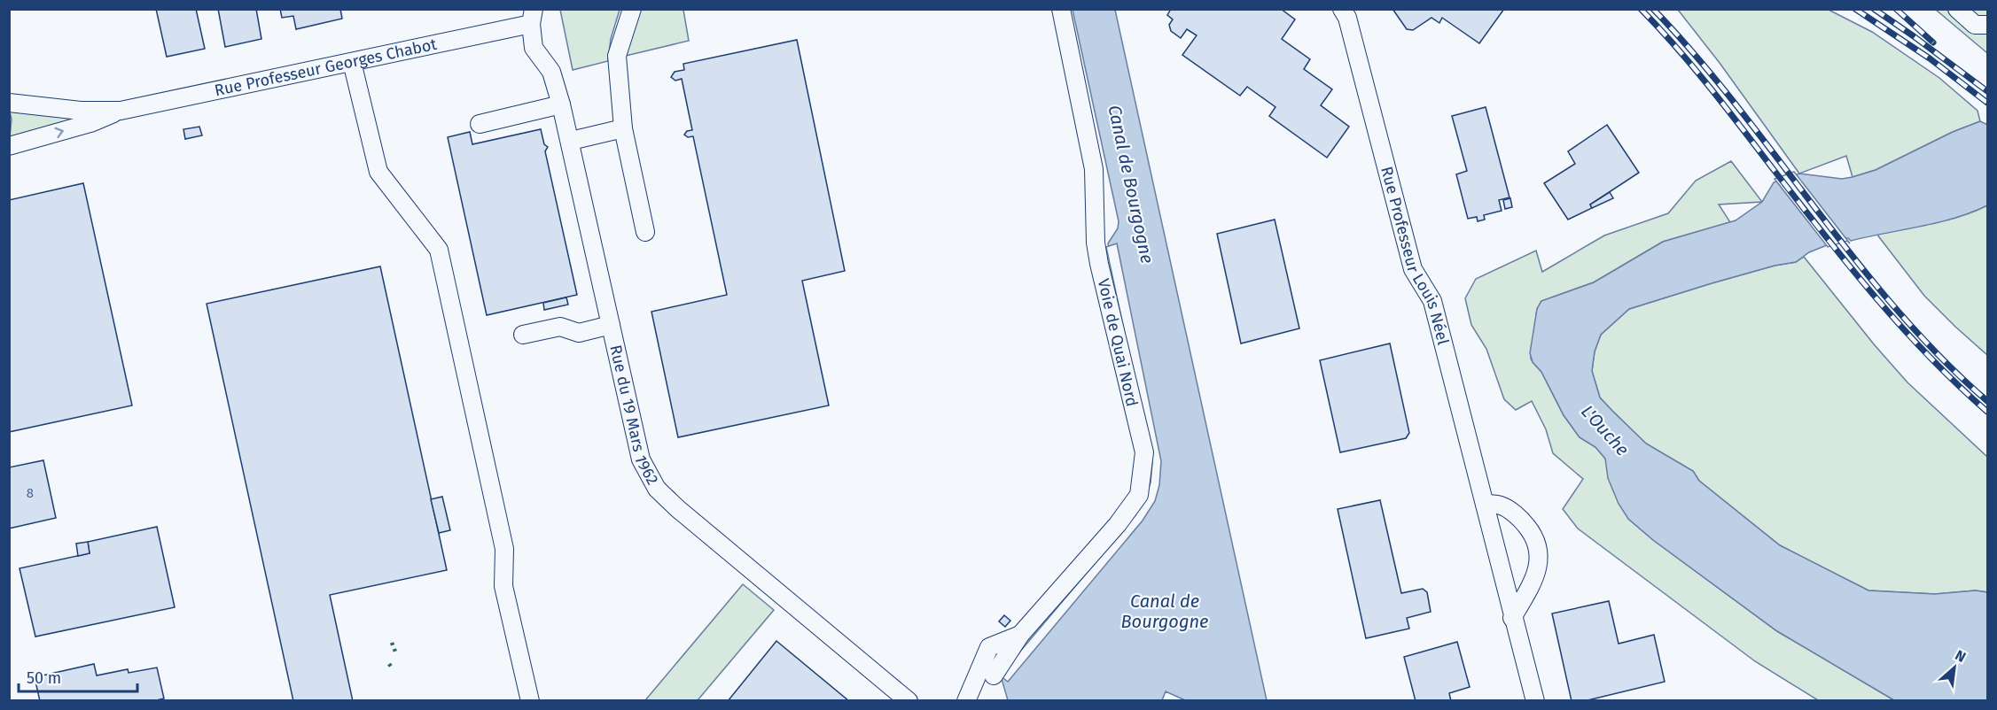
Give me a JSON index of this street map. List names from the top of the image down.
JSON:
{
  "streets": {
    "street": [
      "Rue Professeur Georges Chabot",
      "Rue Professeur Louis Néel",
      "Voie de Quai Nord",
      "Rue du 19 Mars 1962"
    ]
  },
  "crossings": [
    ["Rue Professeur Georges Chabot", "Rue du 19 Mars 1962"]
  ],
  "water": ["Canal de Bourgogne", "L'Ouche"],
  "house_numbers": ["8"],
  "scale_bar": "50 m",
  "north": "top right"
}
